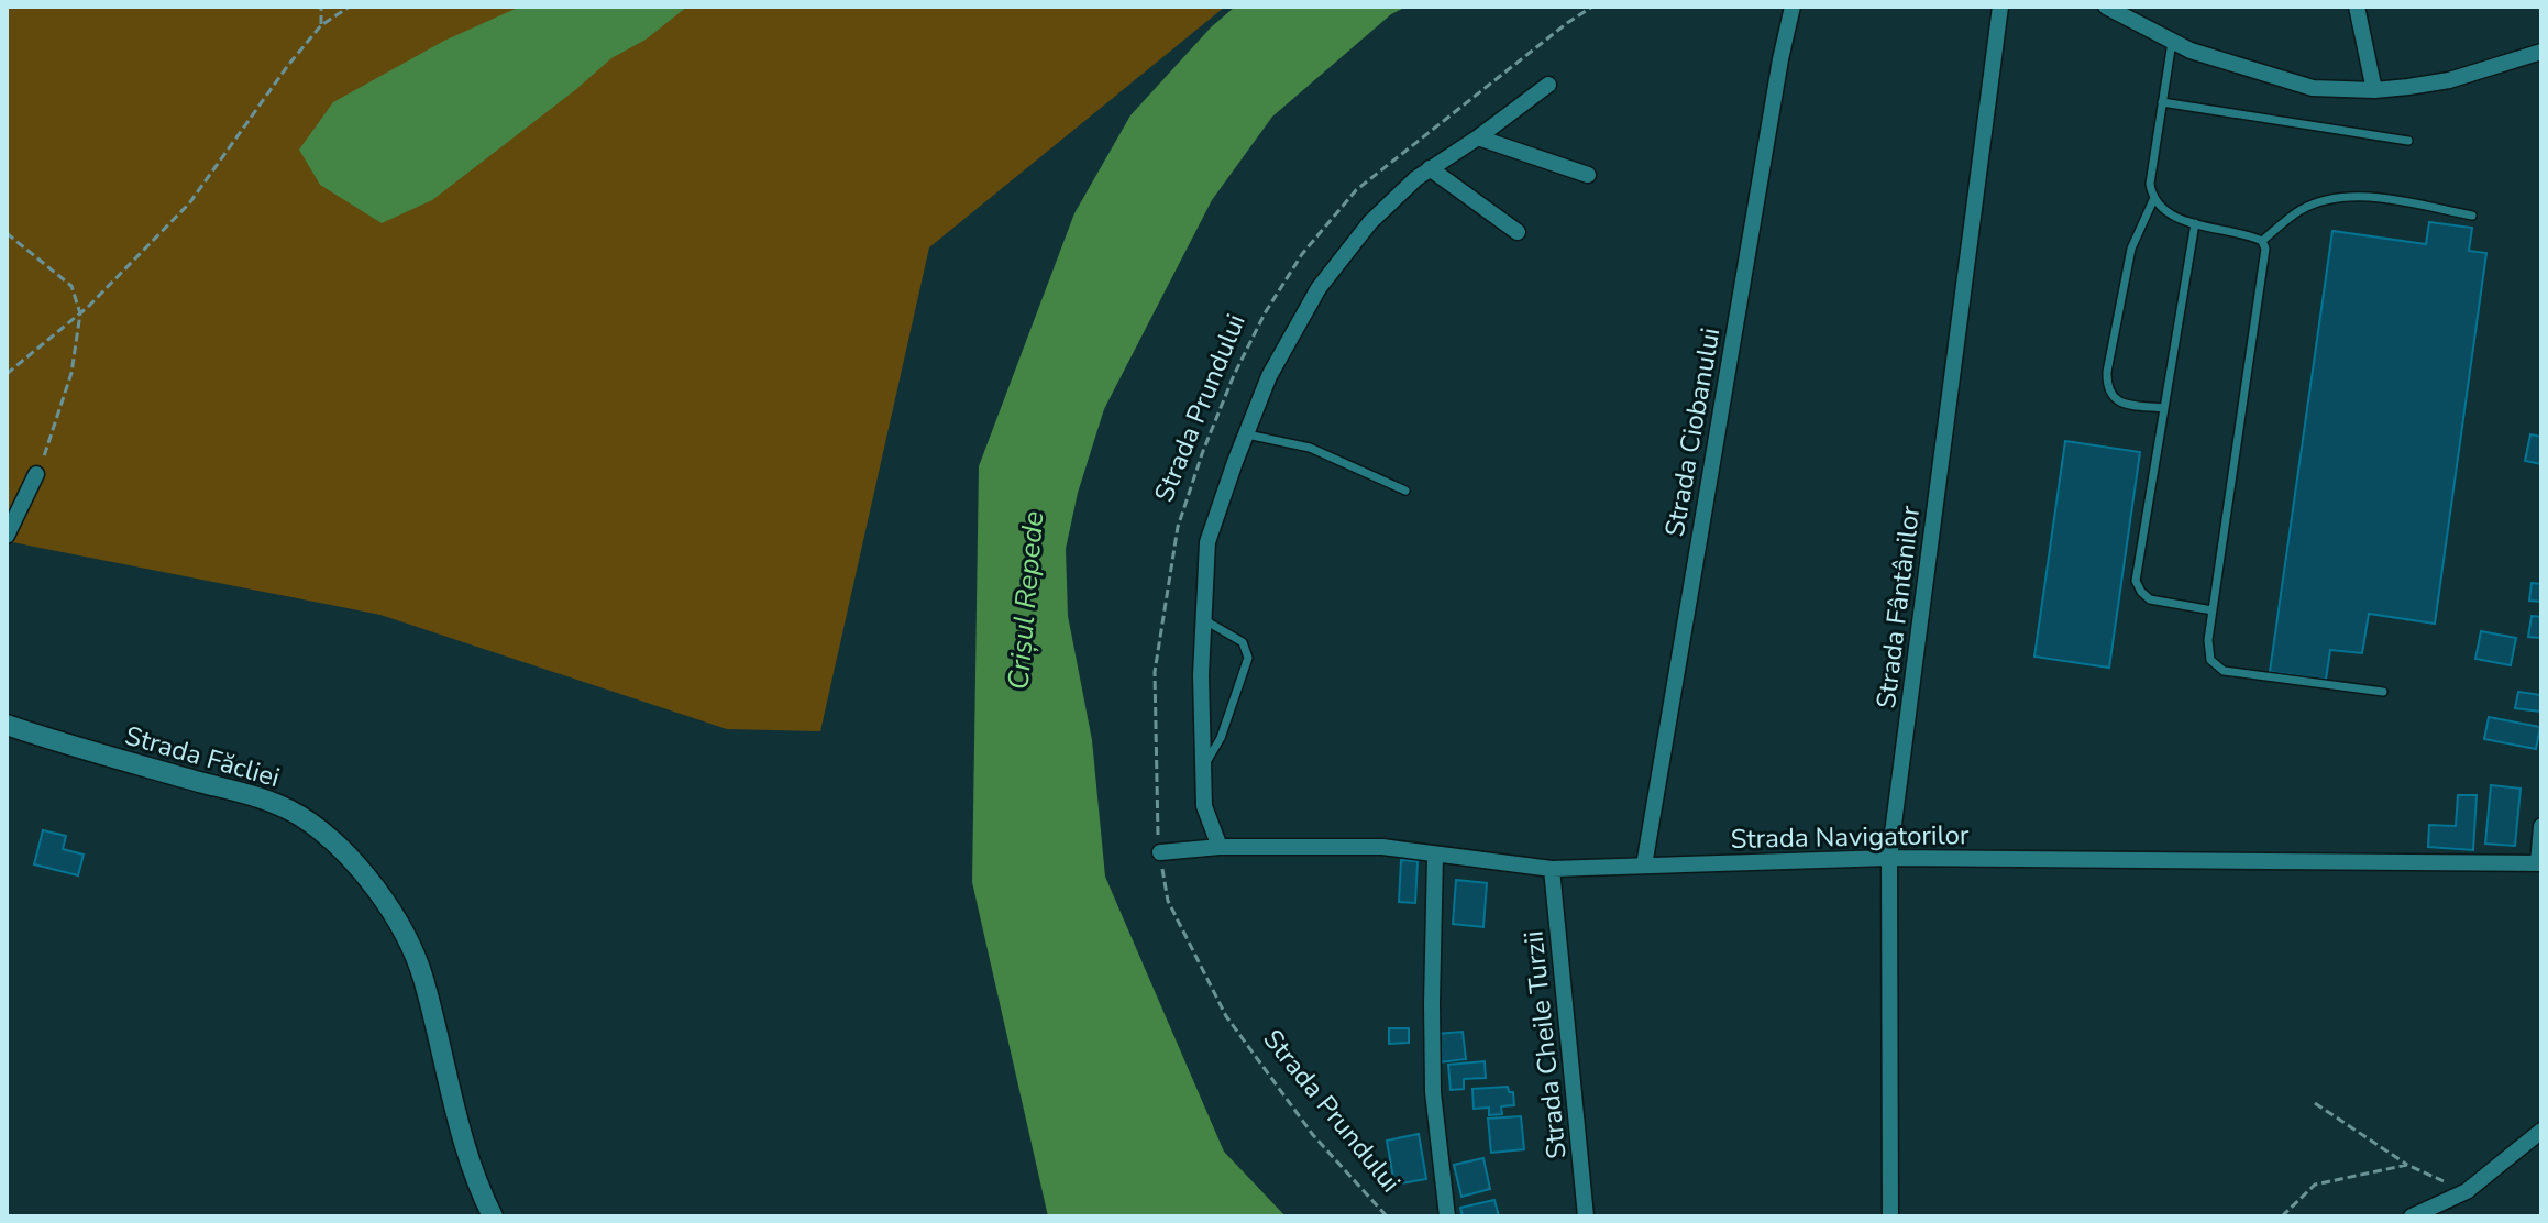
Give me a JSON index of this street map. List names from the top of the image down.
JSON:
{
  "streets": {
    "street": [
      "Strada Prundului",
      "Strada Ciobanului",
      "Strada Fântânilor",
      "Strada Făcliei",
      "Strada Navigatorilor",
      "Strada Cheile Turzii"
    ]
  },
  "crossings": [
    ["Strada Prundului", "Strada Navigatorilor"],
    ["Strada Ciobanului", "Strada Navigatorilor"],
    ["Strada Fântânilor", "Strada Navigatorilor"],
    ["Strada Navigatorilor", "Strada Cheile Turzii"]
  ],
  "water": ["Crișul Repede"]
}
